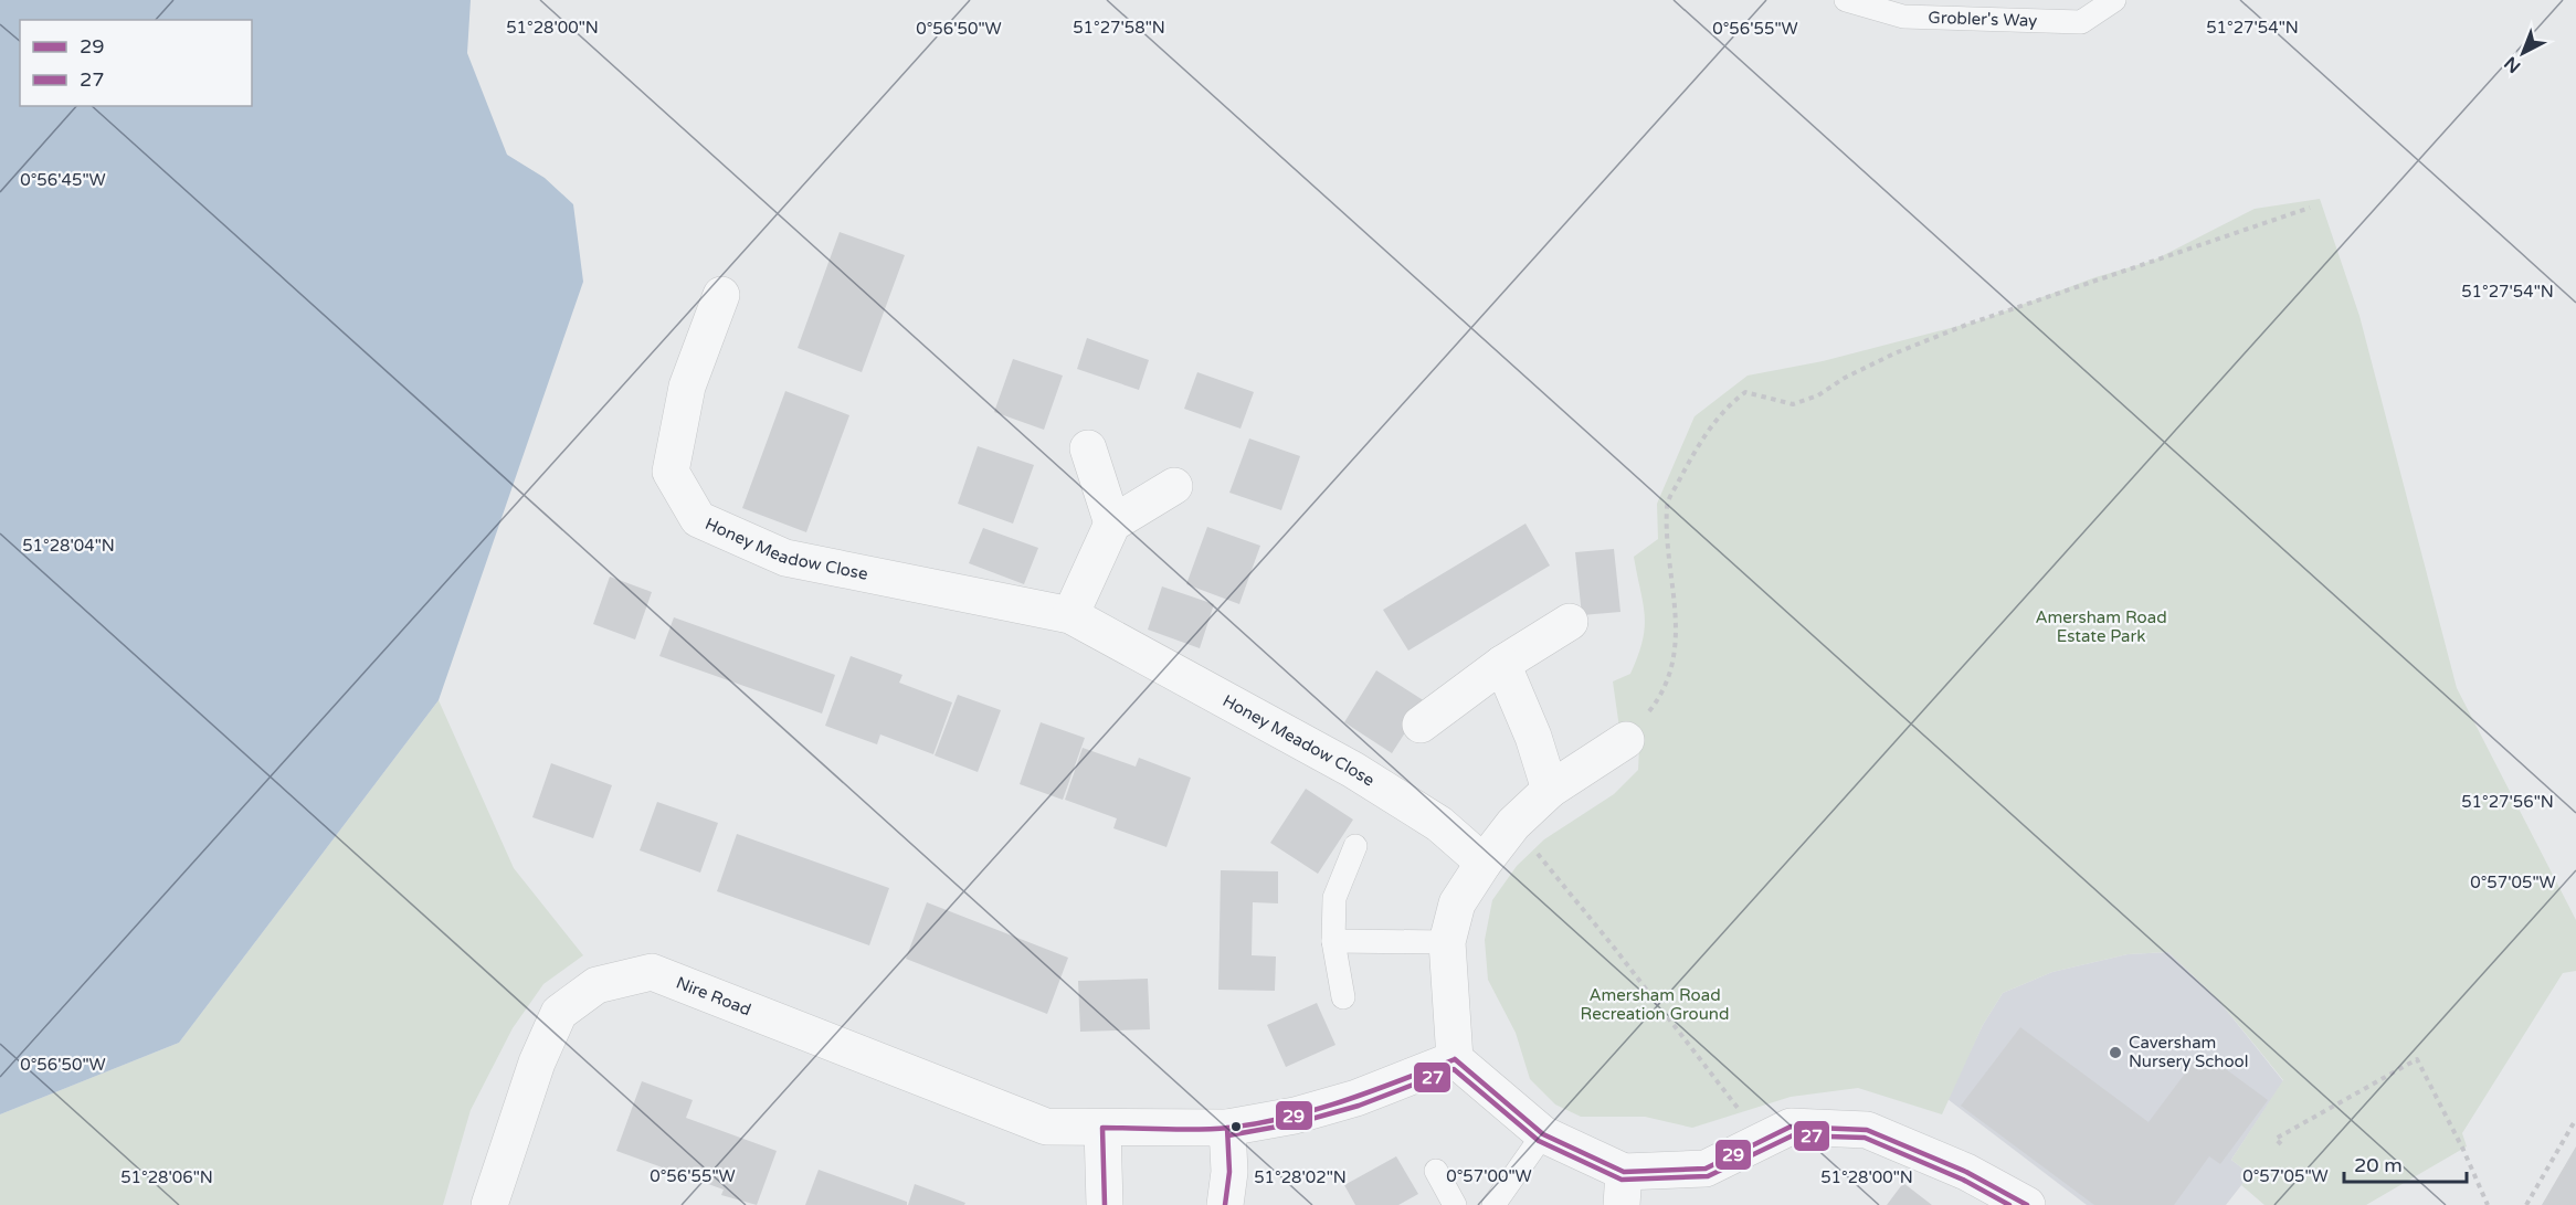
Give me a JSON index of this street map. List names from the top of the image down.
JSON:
{
  "streets": {
    "street": ["Honey Meadow Close", "Nire Road"],
    "lane": ["Grobler's Way"]
  },
  "parks": ["Amersham Road Estate Park", "Amersham Road Recreation Ground"],
  "places": ["Caversham Nursery School"],
  "lines": ["transit line 29", "transit line 27"],
  "legend": ["29", "27"],
  "scale_bar": "20 m",
  "north": "bottom left",
  "coordinates": [
    "51°28'00\"N",
    "51°27'58\"N",
    "51°27'54\"N",
    "0°56'50\"W",
    "0°56'55\"W",
    "0°56'45\"W",
    "51°28'04\"N",
    "51°27'56\"N",
    "0°57'05\"W",
    "0°57'00\"W",
    "51°28'06\"N",
    "51°28'02\"N"
  ]
}
